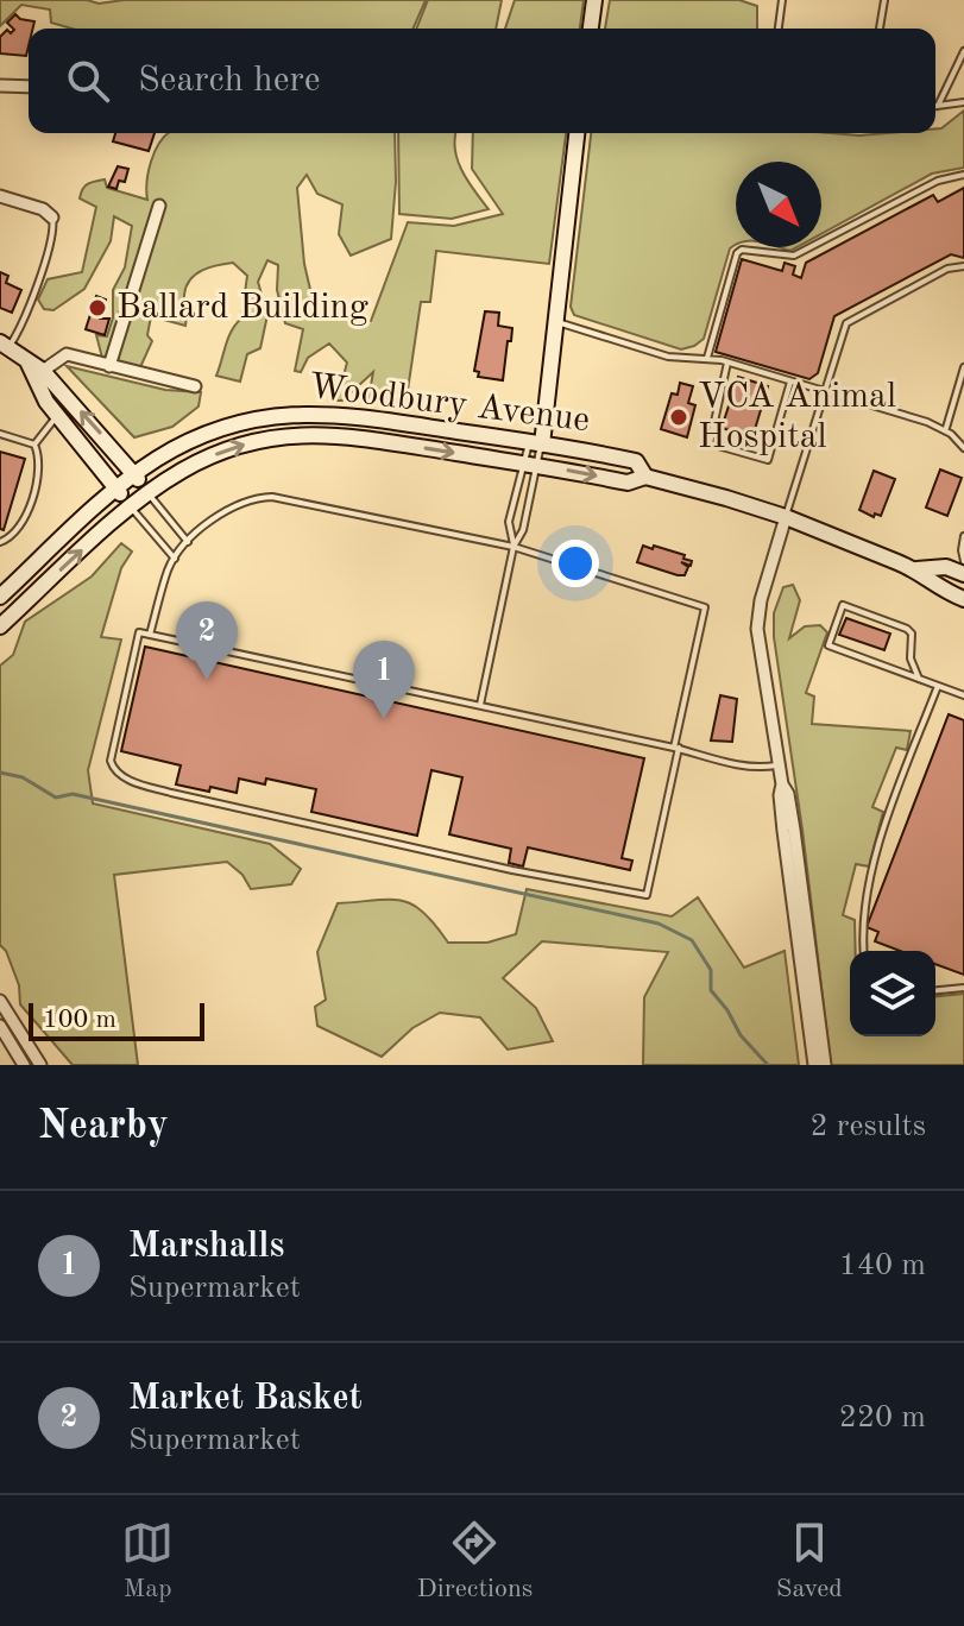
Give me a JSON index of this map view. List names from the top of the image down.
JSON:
{
  "streets": {
    "main road": ["Woodbury Avenue"]
  },
  "places": ["Ballard Building", "VCA Animal Hospital"],
  "scale_bar": "100 m",
  "north": "bottom right",
  "page": {
    "search": "Search here",
    "pins": ["2", "1"],
    "scale": "100 m",
    "heading": ["Nearby", "2 results"],
    "list": [
      {
        "mark": "1",
        "name": "Marshalls",
        "note": "Supermarket",
        "value": "140 m"
      },
      {
        "mark": "2",
        "name": "Market Basket",
        "note": "Supermarket",
        "value": "220 m"
      }
    ],
    "nav": ["Map", "Directions", "Saved"]
  }
}
